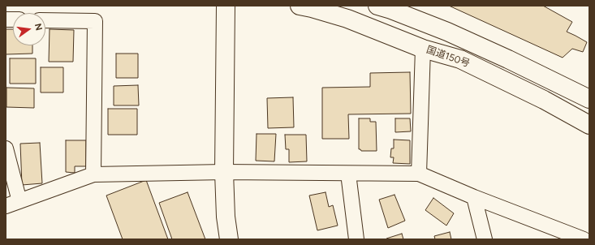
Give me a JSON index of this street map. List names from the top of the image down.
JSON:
{
  "streets": {
    "main road": ["国道150号"]
  },
  "north": "right"
}
